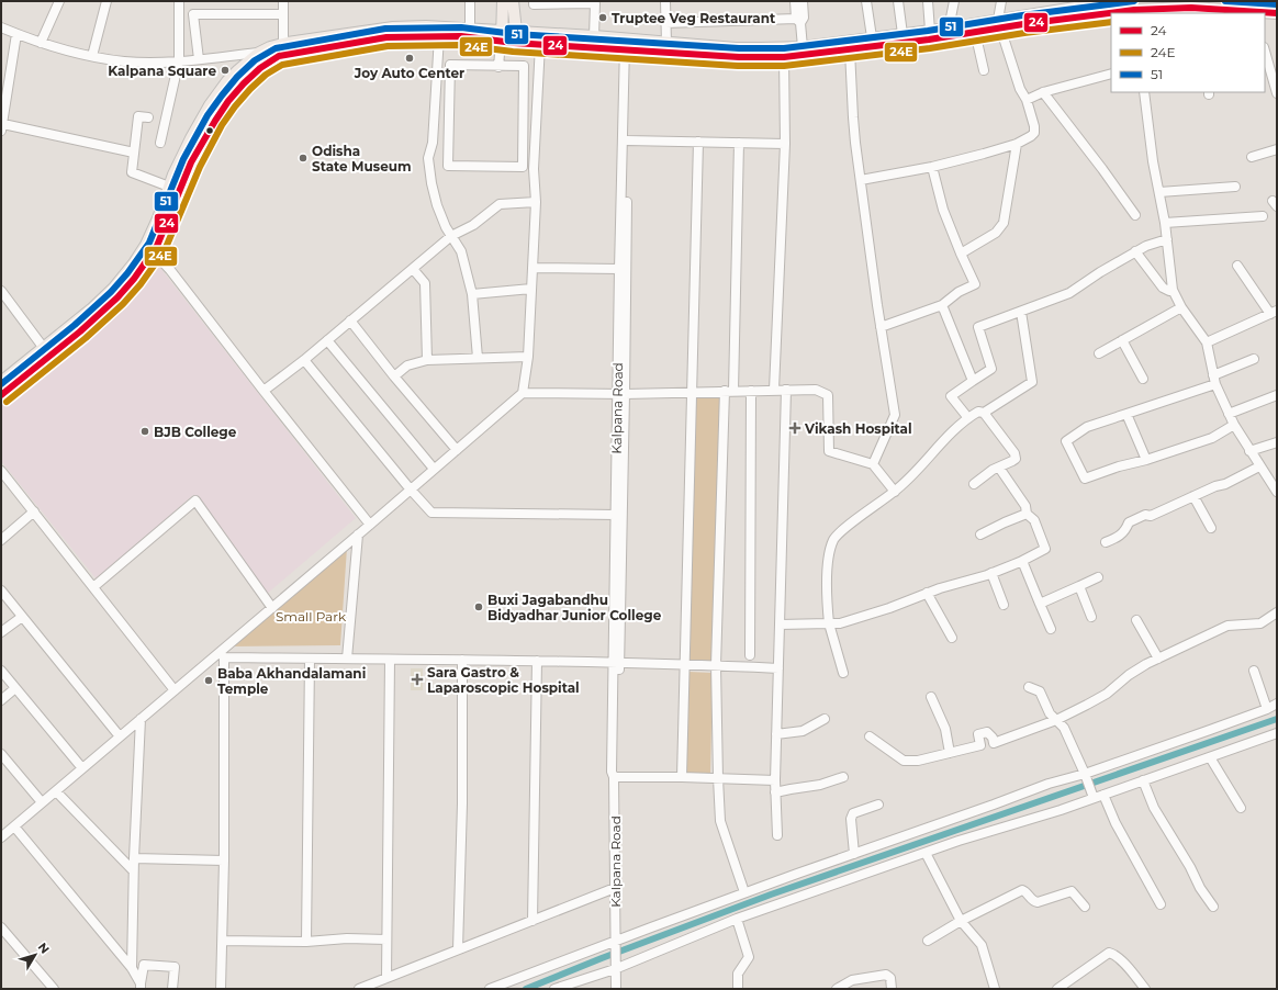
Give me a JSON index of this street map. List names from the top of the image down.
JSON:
{
  "streets": {
    "street": ["Kalpana Road"]
  },
  "parks": ["Small Park"],
  "places": {
    "other": [
      "Truptee Veg Restaurant",
      "Joy Auto Center",
      "Kalpana Square",
      "Odisha State Museum",
      "BJB College",
      "Buxi Jagabandhu Bidyadhar Junior College",
      "Baba Akhandalamani Temple"
    ],
    "health": ["Vikash Hospital", "Sara Gastro & Laparoscopic Hospital"]
  },
  "lines": ["transit line 51", "transit line 24", "transit line 24E"],
  "legend": ["24", "24E", "51"],
  "north": "top right"
}
